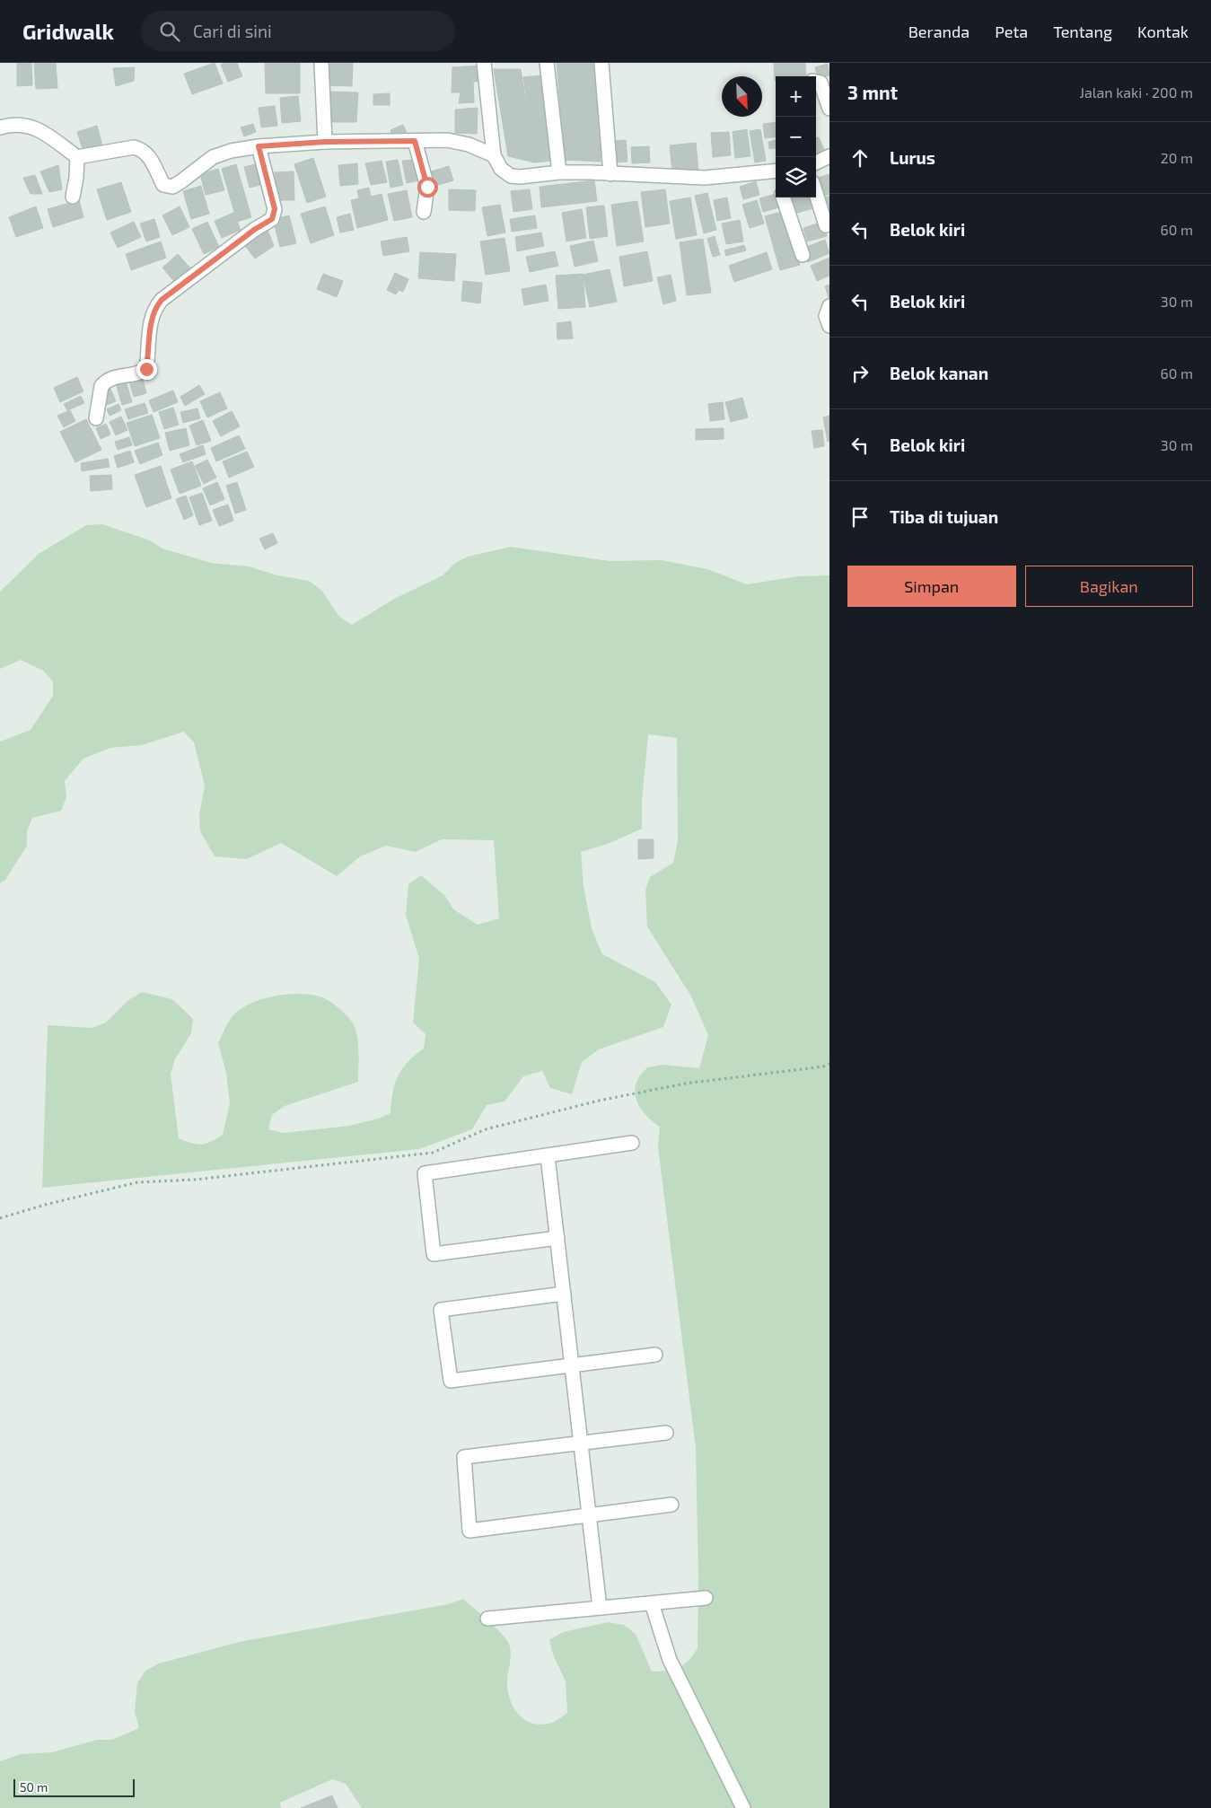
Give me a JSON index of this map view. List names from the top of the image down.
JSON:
{
  "scale_bar": "50 m",
  "north": "bottom right",
  "page": {
    "header": "Gridwalk",
    "search": "Cari di sini",
    "nav": [
      "Beranda",
      "Peta",
      "Tentang",
      "Kontak"
    ],
    "heading": ["3 mnt", "Jalan kaki · 200 m"],
    "map_buttons": ["+", "−"],
    "list": [
      ["Lurus", "20 m"],
      ["Belok kiri", "60 m"],
      ["Belok kiri", "30 m"],
      ["Belok kanan", "60 m"],
      ["Belok kiri", "30 m"],
      "Tiba di tujuan"
    ],
    "buttons": ["Simpan", "Bagikan"],
    "scale": "50 m"
  }
}
